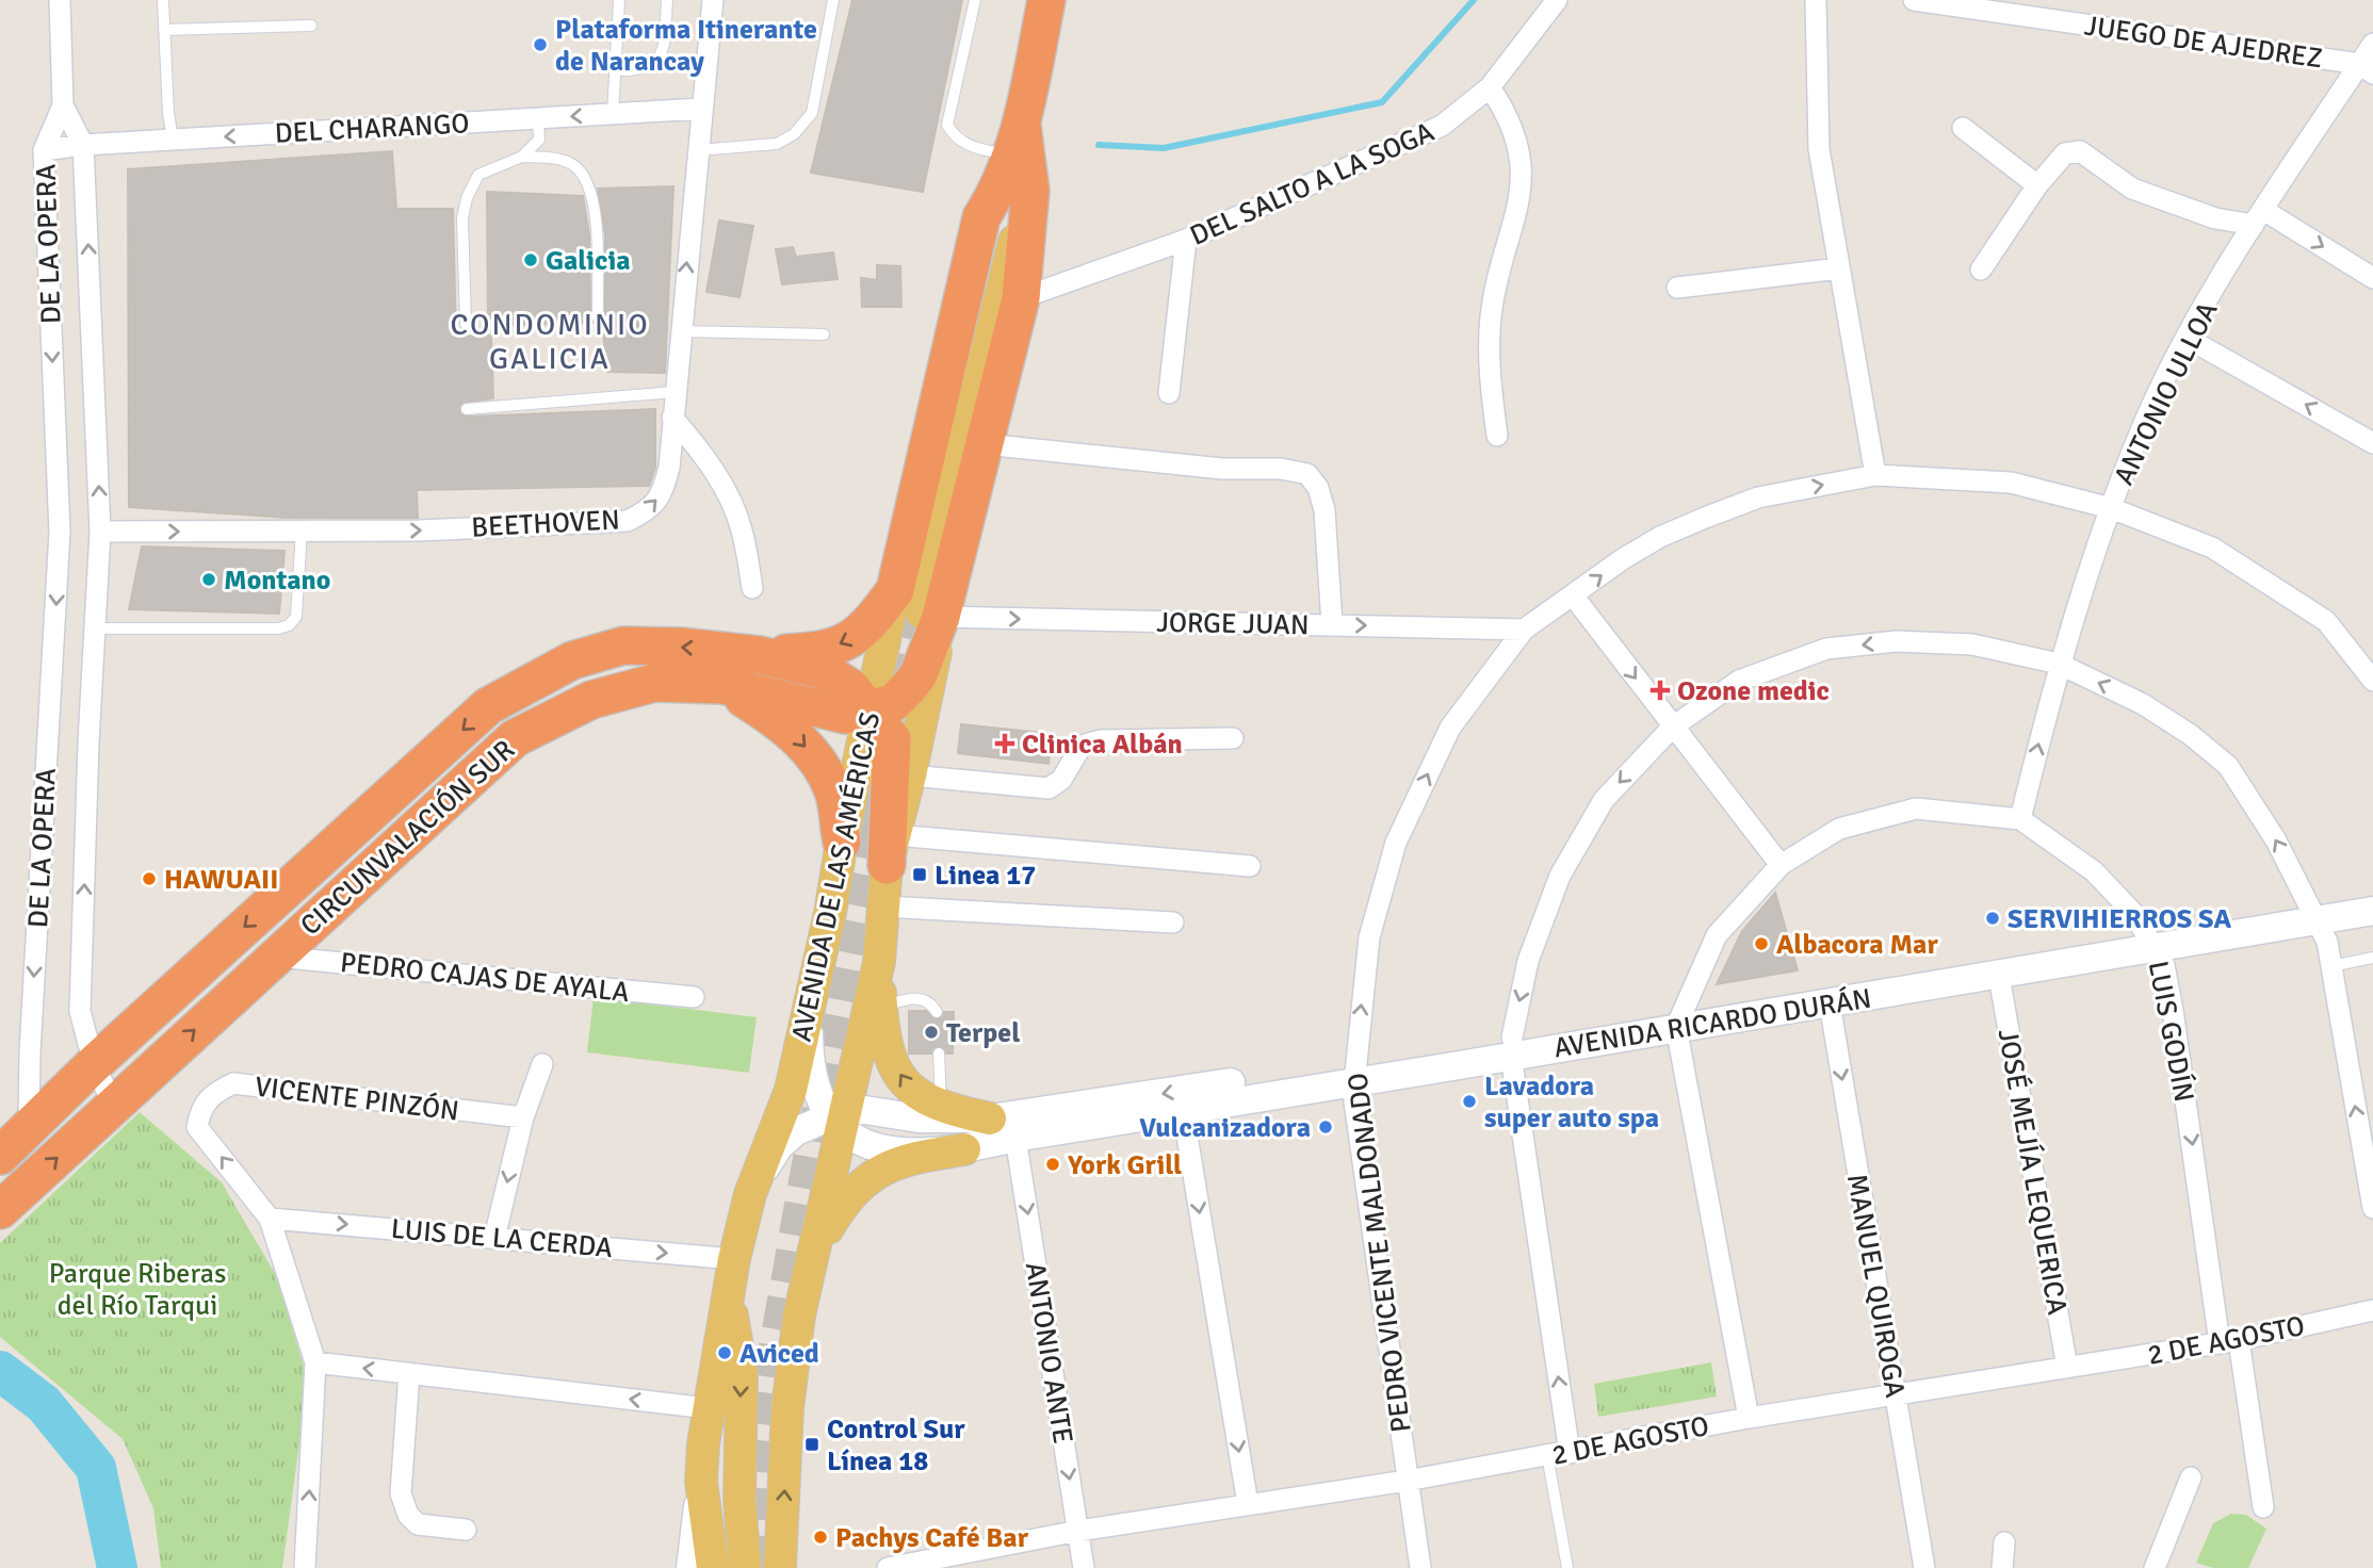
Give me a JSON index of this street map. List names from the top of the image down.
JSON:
{
  "streets": {
    "highway": ["CIRCUNVALACIÓN SUR", "AVENIDA DE LAS AMÉRICAS"],
    "street": [
      "JUEGO DE AJEDREZ",
      "DEL CHARANGO",
      "DEL SALTO A LA SOGA",
      "DE LA OPERA",
      "ANTONIO ULLOA",
      "BEETHOVEN",
      "JORGE JUAN",
      "PEDRO CAJAS DE AYALA",
      "AVENIDA RICARDO DURÁN",
      "LUIS GODÍN",
      "VICENTE PINZÓN",
      "JOSÉ MEJÍA LEQUERICA",
      "LUIS DE LA CERDA",
      "PEDRO VICENTE MALDONADO",
      "MANUEL QUIROGA",
      "2 DE AGOSTO",
      "ANTONIO ANTE"
    ]
  },
  "crossings": [
    ["JUEGO DE AJEDREZ", "ANTONIO ULLOA"],
    ["DEL CHARANGO", "DE LA OPERA"],
    ["DEL CHARANGO", "BEETHOVEN"],
    ["DEL SALTO A LA SOGA", "AVENIDA DE LAS AMÉRICAS"],
    ["DE LA OPERA", "BEETHOVEN"],
    ["DE LA OPERA", "CIRCUNVALACIÓN SUR"],
    ["ANTONIO ULLOA", "LUIS GODÍN"],
    ["ANTONIO ULLOA", "PEDRO VICENTE MALDONADO"],
    ["JORGE JUAN", "CIRCUNVALACIÓN SUR"],
    ["JORGE JUAN", "AVENIDA DE LAS AMÉRICAS"],
    ["JORGE JUAN", "PEDRO VICENTE MALDONADO"],
    ["CIRCUNVALACIÓN SUR", "AVENIDA DE LAS AMÉRICAS"],
    ["CIRCUNVALACIÓN SUR", "PEDRO CAJAS DE AYALA"],
    ["AVENIDA DE LAS AMÉRICAS", "AVENIDA RICARDO DURÁN"],
    ["AVENIDA DE LAS AMÉRICAS", "LUIS DE LA CERDA"],
    ["AVENIDA RICARDO DURÁN", "LUIS GODÍN"],
    ["AVENIDA RICARDO DURÁN", "JOSÉ MEJÍA LEQUERICA"],
    ["AVENIDA RICARDO DURÁN", "PEDRO VICENTE MALDONADO"],
    ["AVENIDA RICARDO DURÁN", "MANUEL QUIROGA"],
    ["AVENIDA RICARDO DURÁN", "ANTONIO ANTE"],
    ["LUIS GODÍN", "2 DE AGOSTO"],
    ["VICENTE PINZÓN", "LUIS DE LA CERDA"],
    ["JOSÉ MEJÍA LEQUERICA", "2 DE AGOSTO"],
    ["PEDRO VICENTE MALDONADO", "2 DE AGOSTO"],
    ["MANUEL QUIROGA", "2 DE AGOSTO"],
    ["2 DE AGOSTO", "ANTONIO ANTE"]
  ],
  "one_way": ["DEL CHARANGO"],
  "districts": ["CONDOMINIO GALICIA"],
  "parks": ["Parque Riberas del Río Tarqui"],
  "places": {
    "other": [
      "Plataforma Itinerante de Narancay",
      "Galicia",
      "Montano",
      "HAWUAII",
      "SERVIHIERROS SA",
      "Albacora Mar",
      "Terpel",
      "Lavadora super auto spa",
      "Vulcanizadora",
      "York Grill",
      "Aviced",
      "Pachys Café Bar"
    ],
    "health": ["Ozone medic", "Clinica Albán"],
    "transit": ["Linea 17", "Control Sur Línea 18"]
  }
}
